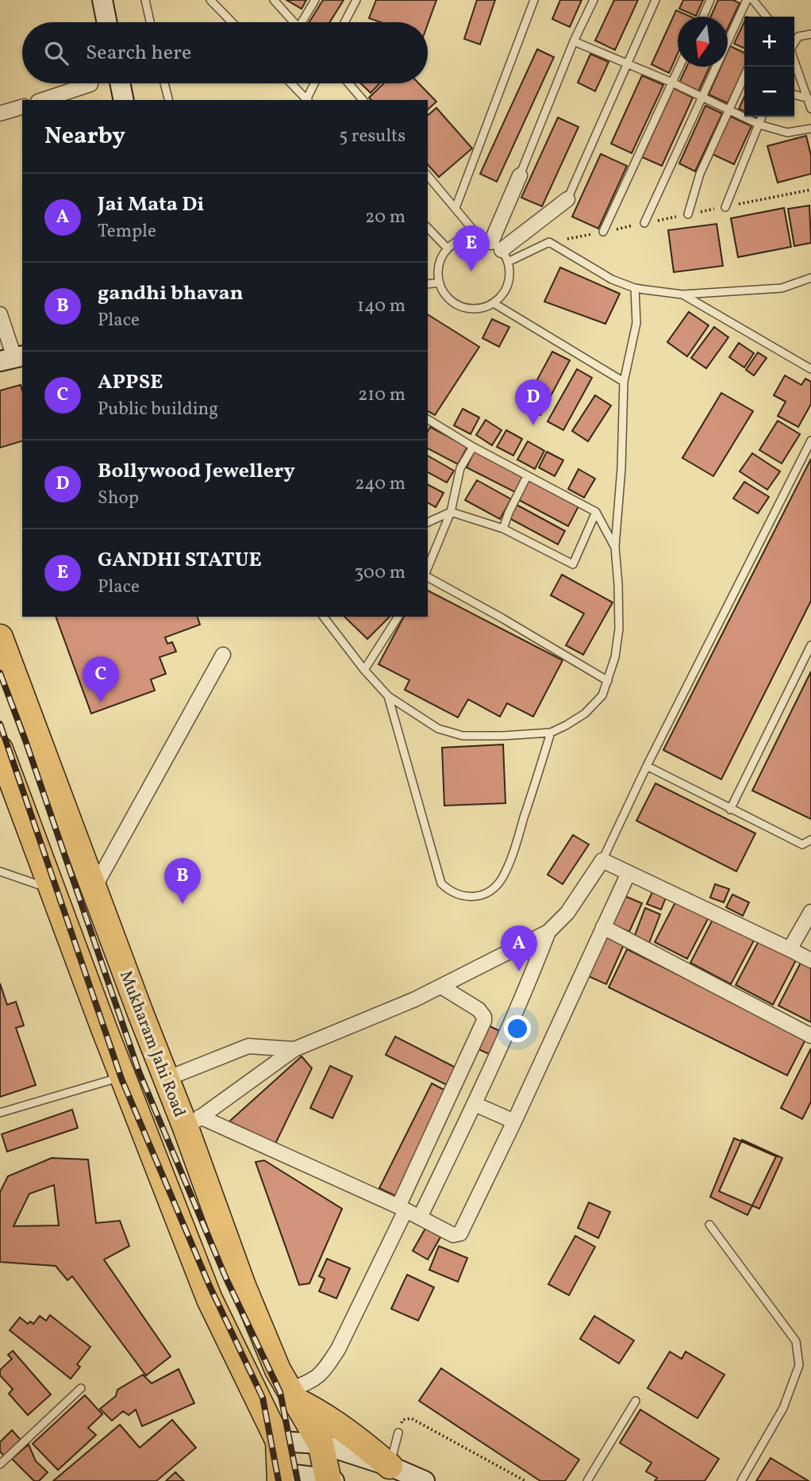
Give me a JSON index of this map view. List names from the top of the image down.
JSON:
{
  "streets": {
    "highway": ["Mukharam Jahi Road"]
  },
  "north": "bottom",
  "page": {
    "map_buttons": ["+", "−"],
    "search": "Search here",
    "heading": ["Nearby", "5 results"],
    "list": [
      {
        "mark": "A",
        "name": "Jai Mata Di",
        "note": "Temple",
        "value": "20 m"
      },
      {
        "mark": "B",
        "name": "gandhi bhavan",
        "note": "Place",
        "value": "140 m"
      },
      {
        "mark": "C",
        "name": "APPSE",
        "note": "Public building",
        "value": "210 m"
      },
      {
        "mark": "D",
        "name": "Bollywood Jewellery",
        "note": "Shop",
        "value": "240 m"
      },
      {
        "mark": "E",
        "name": "GANDHI STATUE",
        "note": "Place",
        "value": "300 m"
      }
    ],
    "pins": [
      "E",
      "D",
      "C",
      "B",
      "A"
    ]
  }
}
